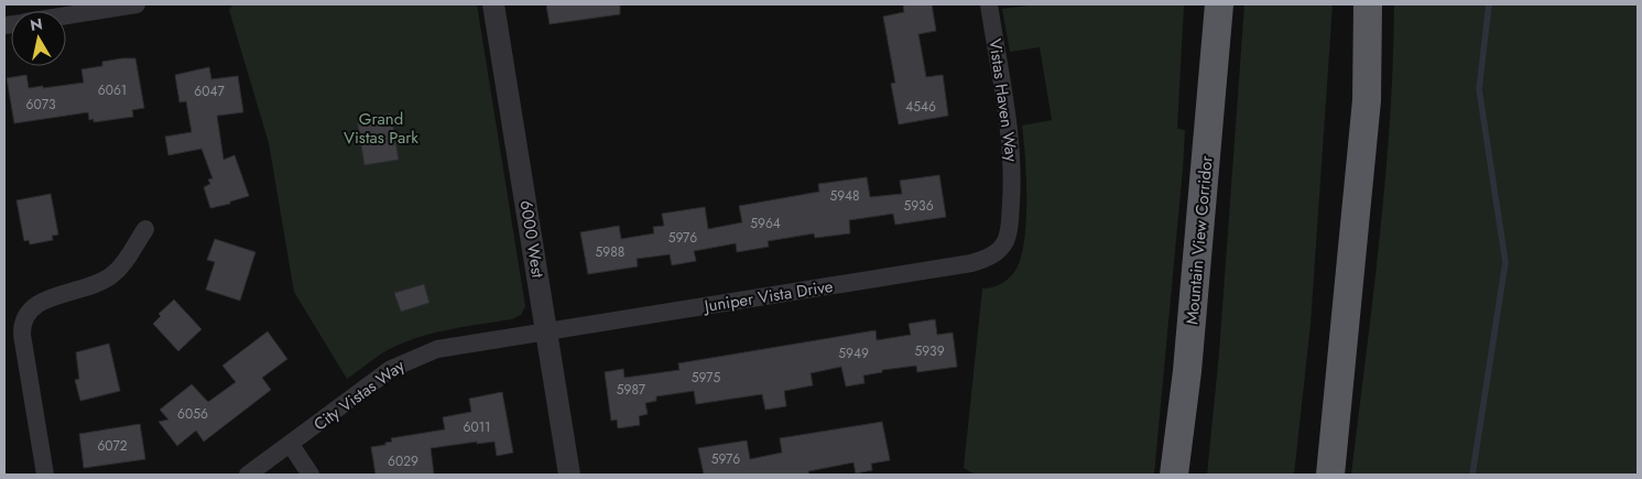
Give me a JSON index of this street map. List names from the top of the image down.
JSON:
{
  "streets": {
    "highway": ["Mountain View Corridor"],
    "street": [
      "Vistas Haven Way",
      "6000 West",
      "Juniper Vista Drive",
      "City Vistas Way"
    ]
  },
  "crossings": [
    ["Vistas Haven Way", "Juniper Vista Drive"],
    ["6000 West", "Juniper Vista Drive"],
    ["6000 West", "City Vistas Way"],
    ["Juniper Vista Drive", "City Vistas Way"]
  ],
  "parks": ["Grand Vistas Park"],
  "house_numbers": [
    "6061",
    "6047",
    "6073",
    "4546",
    "5948",
    "5936",
    "5964",
    "5976",
    "5988",
    "5939",
    "5949",
    "5975",
    "5987",
    "6056",
    "6011",
    "6072",
    "5976",
    "6029"
  ],
  "north": "top"
}
